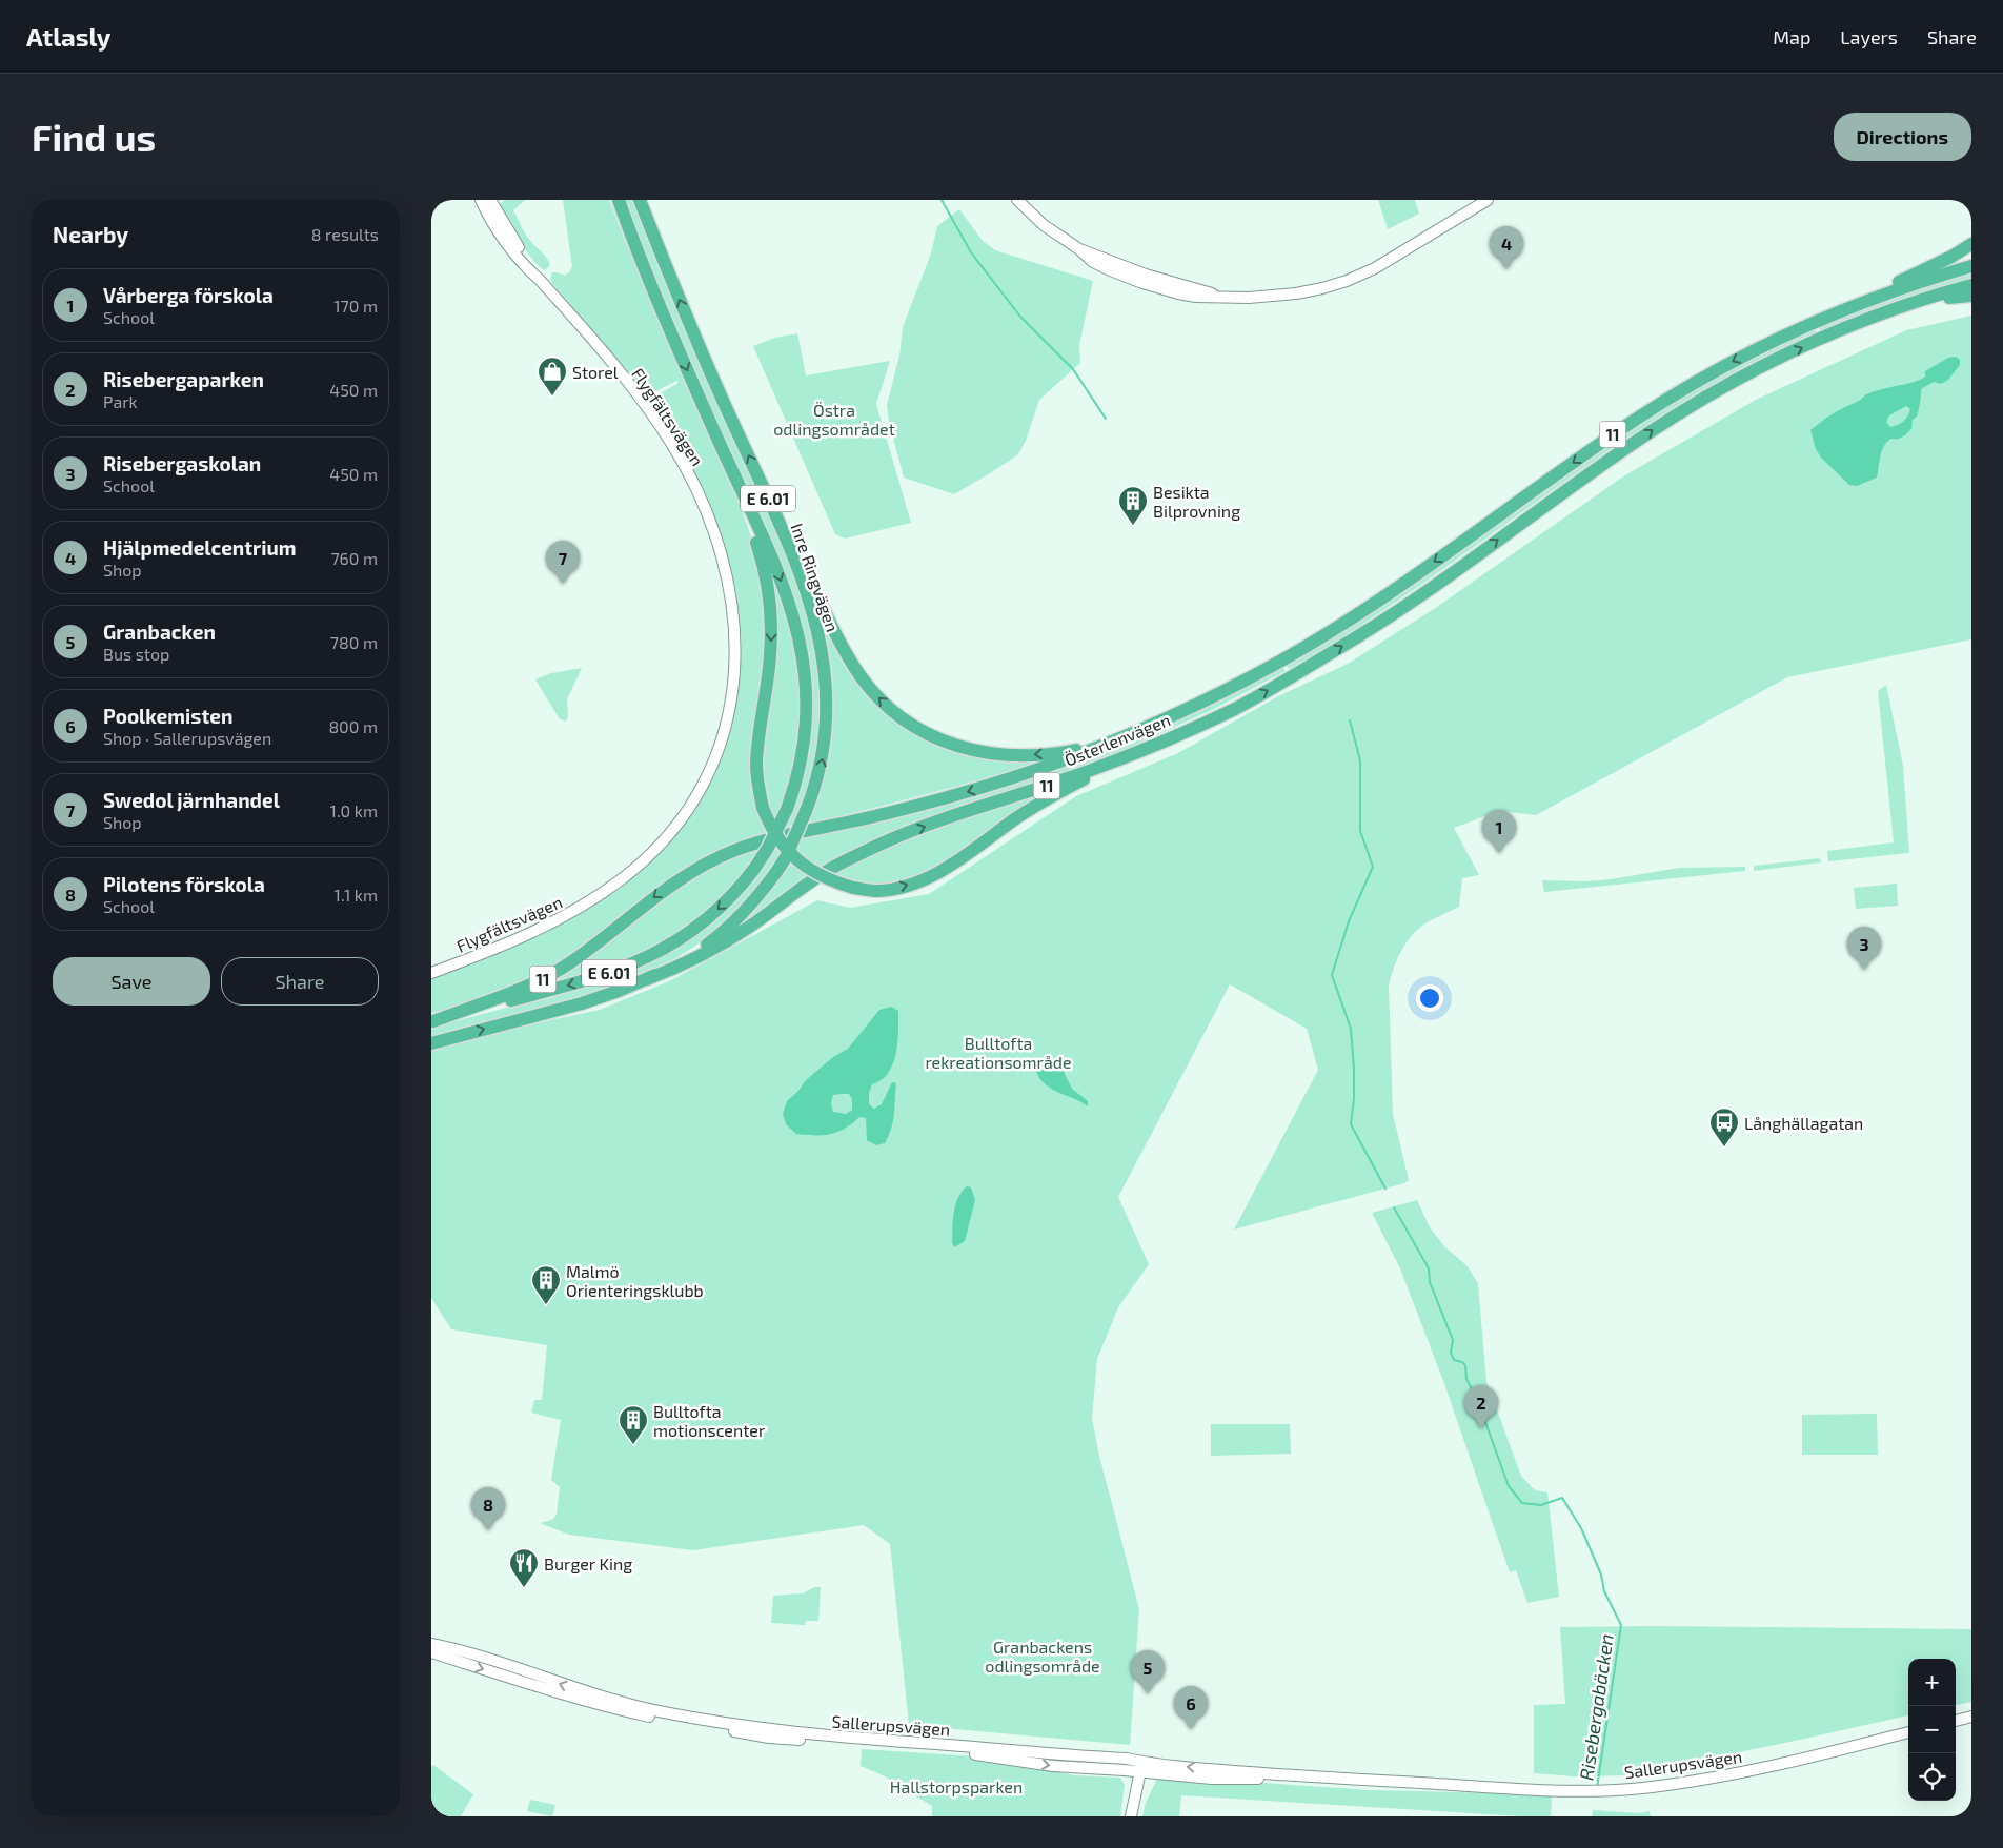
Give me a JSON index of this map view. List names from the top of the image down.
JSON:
{
  "streets": {
    "highway": [
      "11",
      "E 6.01",
      "Inre Ringvägen",
      "Österlenvägen"
    ],
    "main road": ["Flygfältsvägen", "Sallerupsvägen"]
  },
  "crossings": [
    ["11", "Österlenvägen"],
    ["Inre Ringvägen", "Österlenvägen"]
  ],
  "water": ["Risebergabäcken"],
  "parks": [
    "Östra odlingsområdet",
    "Bulltofta rekreationsområde",
    "Granbackens odlingsområde",
    "Hallstorpsparken"
  ],
  "places": {
    "shop": ["Storel"],
    "building": ["Besikta Bilprovning", "Malmö Orienteringsklubb", "Bulltofta motionscenter"],
    "bus stop": ["Långhällagatan"],
    "restaurant": ["Burger King"]
  },
  "page": {
    "header": "Atlasly",
    "nav": ["Map", "Layers", "Share"],
    "buttons": [
      "Directions",
      ["Save", "Share"]
    ],
    "title": "Find us",
    "heading": ["Nearby", "8 results"],
    "pins": [
      "4",
      "7",
      "1",
      "3",
      "2",
      "8",
      "5",
      "6"
    ],
    "list": [
      {
        "mark": "1",
        "name": "Vårberga förskola",
        "note": "School",
        "value": "170 m"
      },
      {
        "mark": "2",
        "name": "Risebergaparken",
        "note": "Park",
        "value": "450 m"
      },
      {
        "mark": "3",
        "name": "Risebergaskolan",
        "note": "School",
        "value": "450 m"
      },
      {
        "mark": "4",
        "name": "Hjälpmedelcentrium",
        "note": "Shop",
        "value": "760 m"
      },
      {
        "mark": "5",
        "name": "Granbacken",
        "note": "Bus stop",
        "value": "780 m"
      },
      {
        "mark": "6",
        "name": "Poolkemisten",
        "note": "Shop · Sallerupsvägen",
        "value": "800 m"
      },
      {
        "mark": "7",
        "name": "Swedol järnhandel",
        "note": "Shop",
        "value": "1.0 km"
      },
      {
        "mark": "8",
        "name": "Pilotens förskola",
        "note": "School",
        "value": "1.1 km"
      }
    ],
    "map_buttons": ["+", "−"]
  }
}
